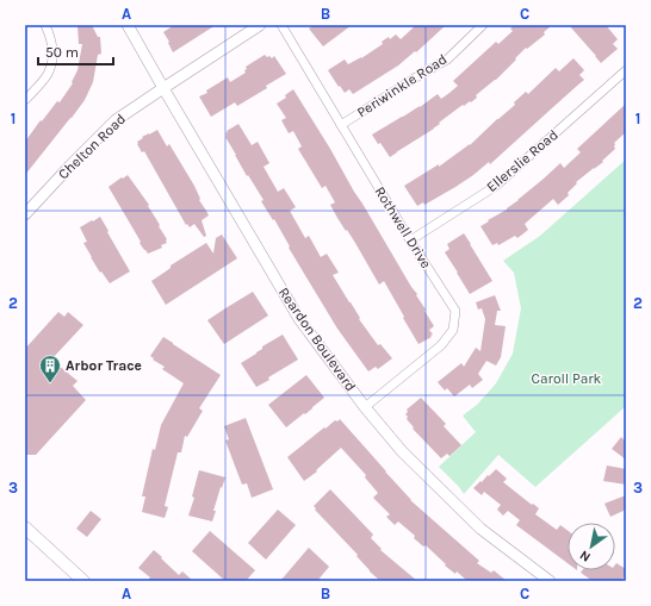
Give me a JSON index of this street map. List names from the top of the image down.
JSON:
{
  "streets": {
    "street": [
      "Periwinkle Road",
      "Chelton Road",
      "Ellerslie Road",
      "Rothwell Drive",
      "Reardon Boulevard"
    ]
  },
  "crossings": [
    ["Periwinkle Road", "Rothwell Drive"],
    ["Chelton Road", "Reardon Boulevard"],
    ["Ellerslie Road", "Rothwell Drive"],
    ["Rothwell Drive", "Reardon Boulevard"]
  ],
  "parks": ["Caroll Park"],
  "places": {
    "building": ["Arbor Trace"]
  },
  "scale_bar": "50 m",
  "north": "bottom left",
  "grid": {
    "columns": ["A", "B", "C"],
    "rows": ["1", "2", "3"]
  }
}
